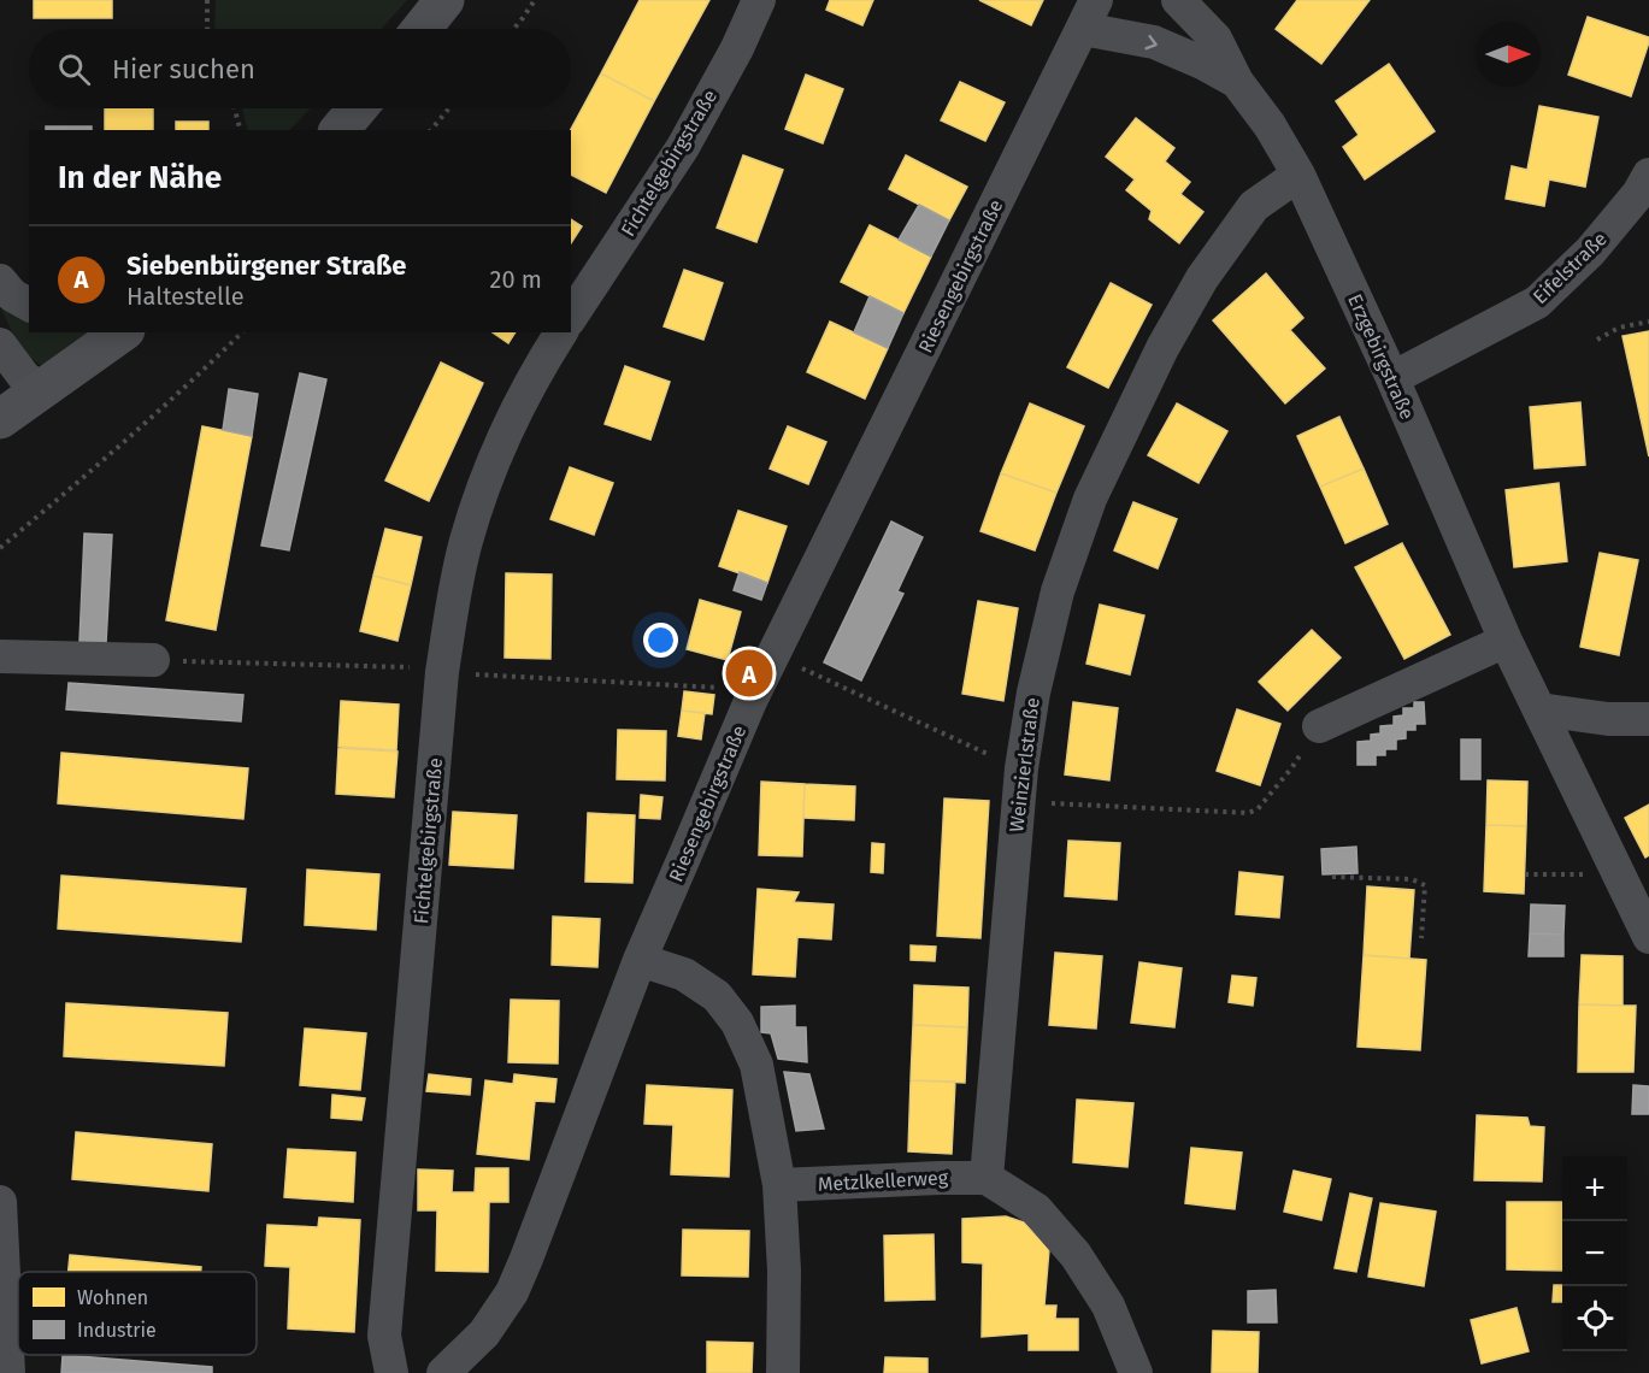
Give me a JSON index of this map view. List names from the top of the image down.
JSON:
{
  "streets": {
    "street": [
      "Fichtelgebirgstraße",
      "Eifelstraße",
      "Riesengebirgstraße",
      "Erzgebirgstraße",
      "Weinzierlstraße",
      "Metzlkellerweg"
    ]
  },
  "crossings": [
    ["Eifelstraße", "Erzgebirgstraße"],
    ["Riesengebirgstraße", "Erzgebirgstraße"],
    ["Erzgebirgstraße", "Weinzierlstraße"],
    ["Weinzierlstraße", "Metzlkellerweg"]
  ],
  "legend": ["Wohnen", "Industrie"],
  "north": "right",
  "page": {
    "search": "Hier suchen",
    "heading": "In der Nähe",
    "list": [
      {
        "mark": "A",
        "name": "Siebenbürgener Straße",
        "note": "Haltestelle",
        "value": "20 m"
      }
    ],
    "pins": "A",
    "map_buttons": ["+", "−"]
  }
}
